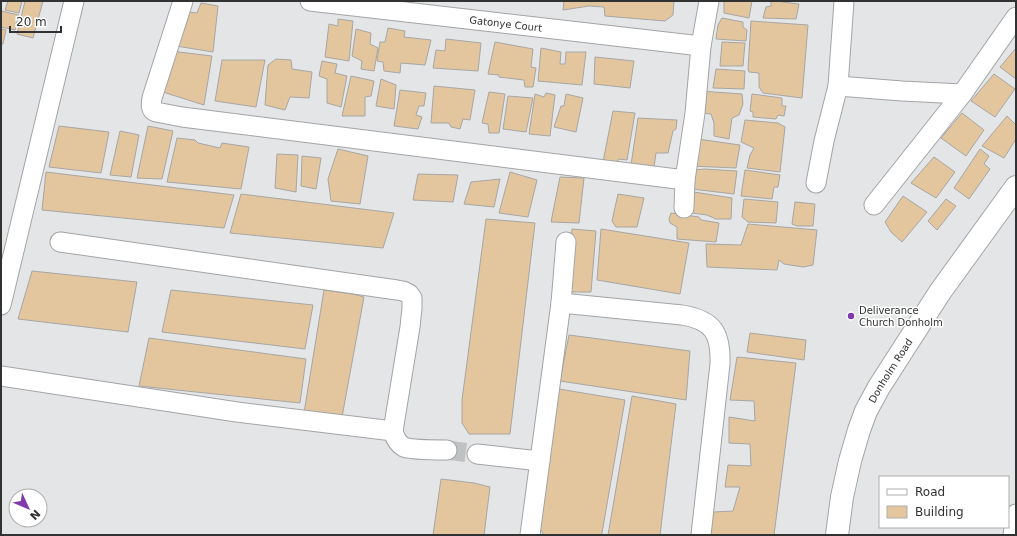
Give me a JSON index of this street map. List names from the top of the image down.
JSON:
{
  "streets": {
    "main road": ["Donholm Road"],
    "street": ["Gatonye Court"]
  },
  "places": ["Deliverance Church Donholm"],
  "legend": ["Road", "Building"],
  "scale_bar": "20 m",
  "north": "bottom right"
}
